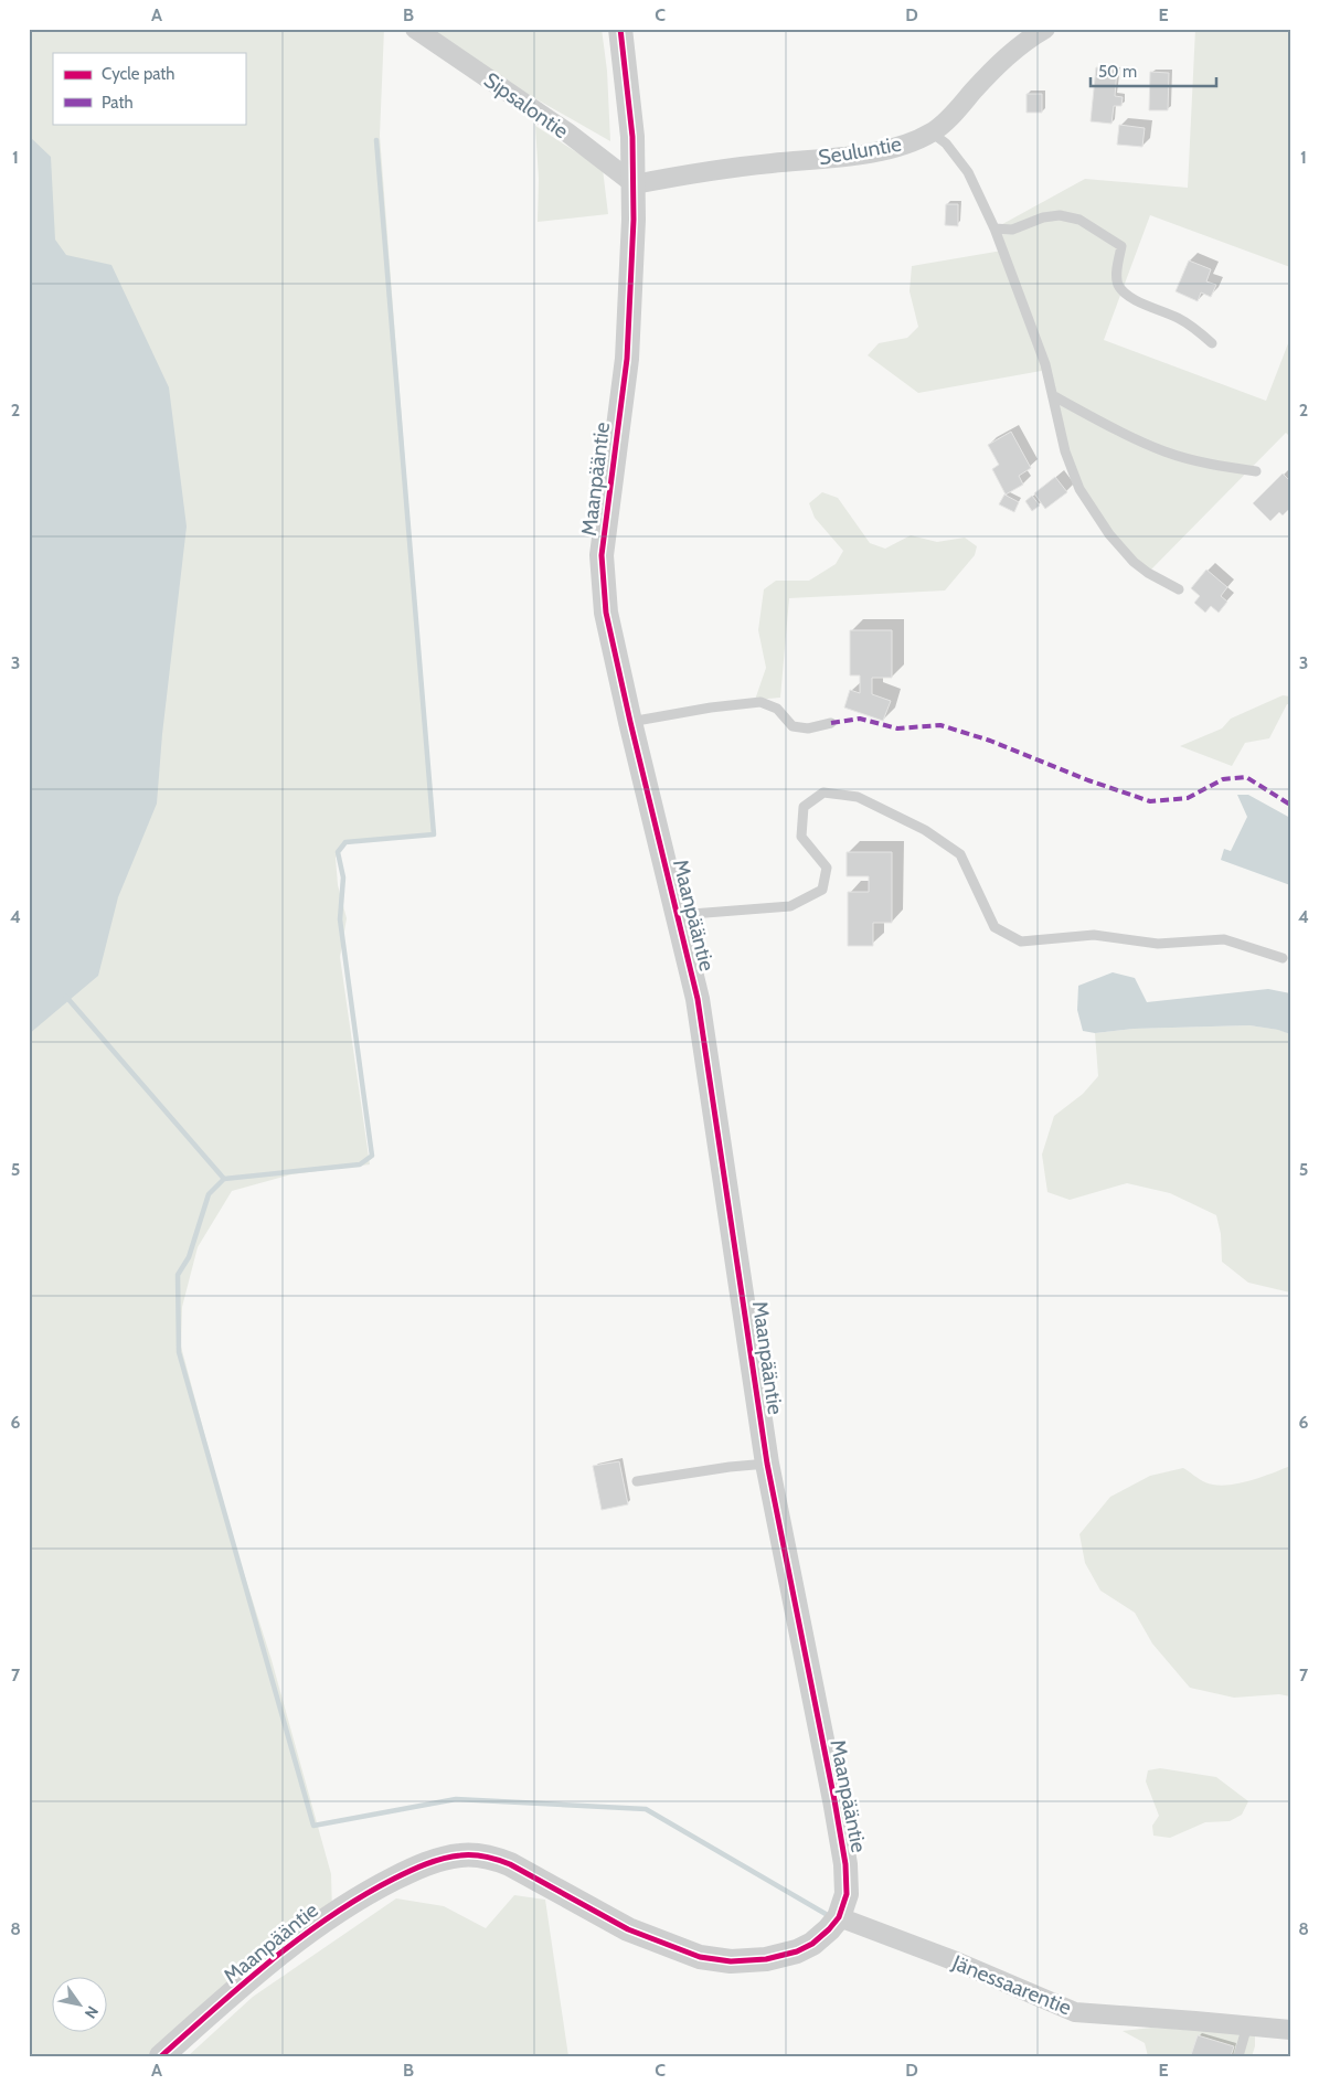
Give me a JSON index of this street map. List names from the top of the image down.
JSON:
{
  "streets": {
    "street": [
      "Sipsalontie",
      "Seuluntie",
      "Maanpääntie",
      "Jänessaarentie"
    ]
  },
  "crossings": [
    ["Sipsalontie", "Seuluntie"],
    ["Sipsalontie", "Maanpääntie"],
    ["Seuluntie", "Maanpääntie"],
    ["Maanpääntie", "Jänessaarentie"]
  ],
  "legend": ["Cycle path", "Path"],
  "scale_bar": "50 m",
  "north": "bottom right",
  "grid": {
    "columns": [
      "A",
      "B",
      "C",
      "D",
      "E"
    ],
    "rows": [
      "1",
      "2",
      "3",
      "4",
      "5",
      "6",
      "7",
      "8"
    ]
  }
}
